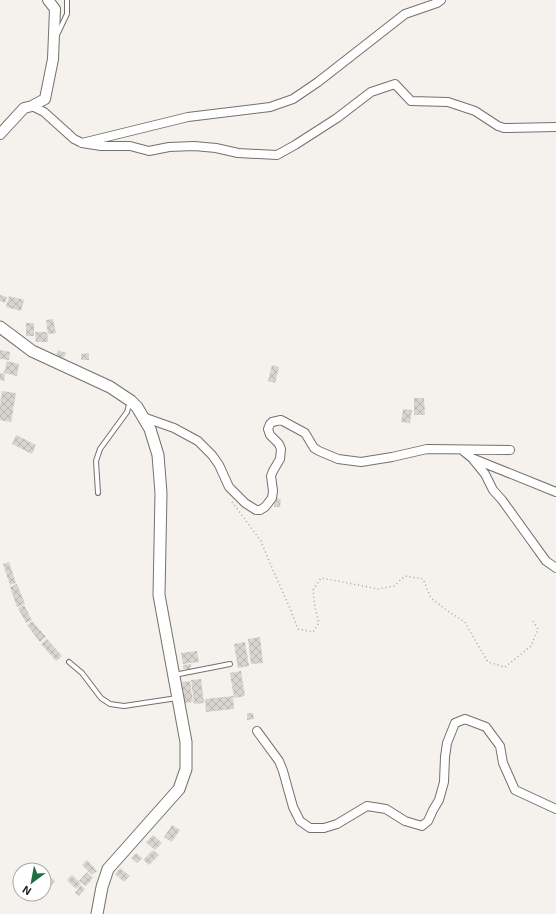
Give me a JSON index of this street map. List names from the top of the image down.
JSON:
{
  "north": "bottom left"
}
